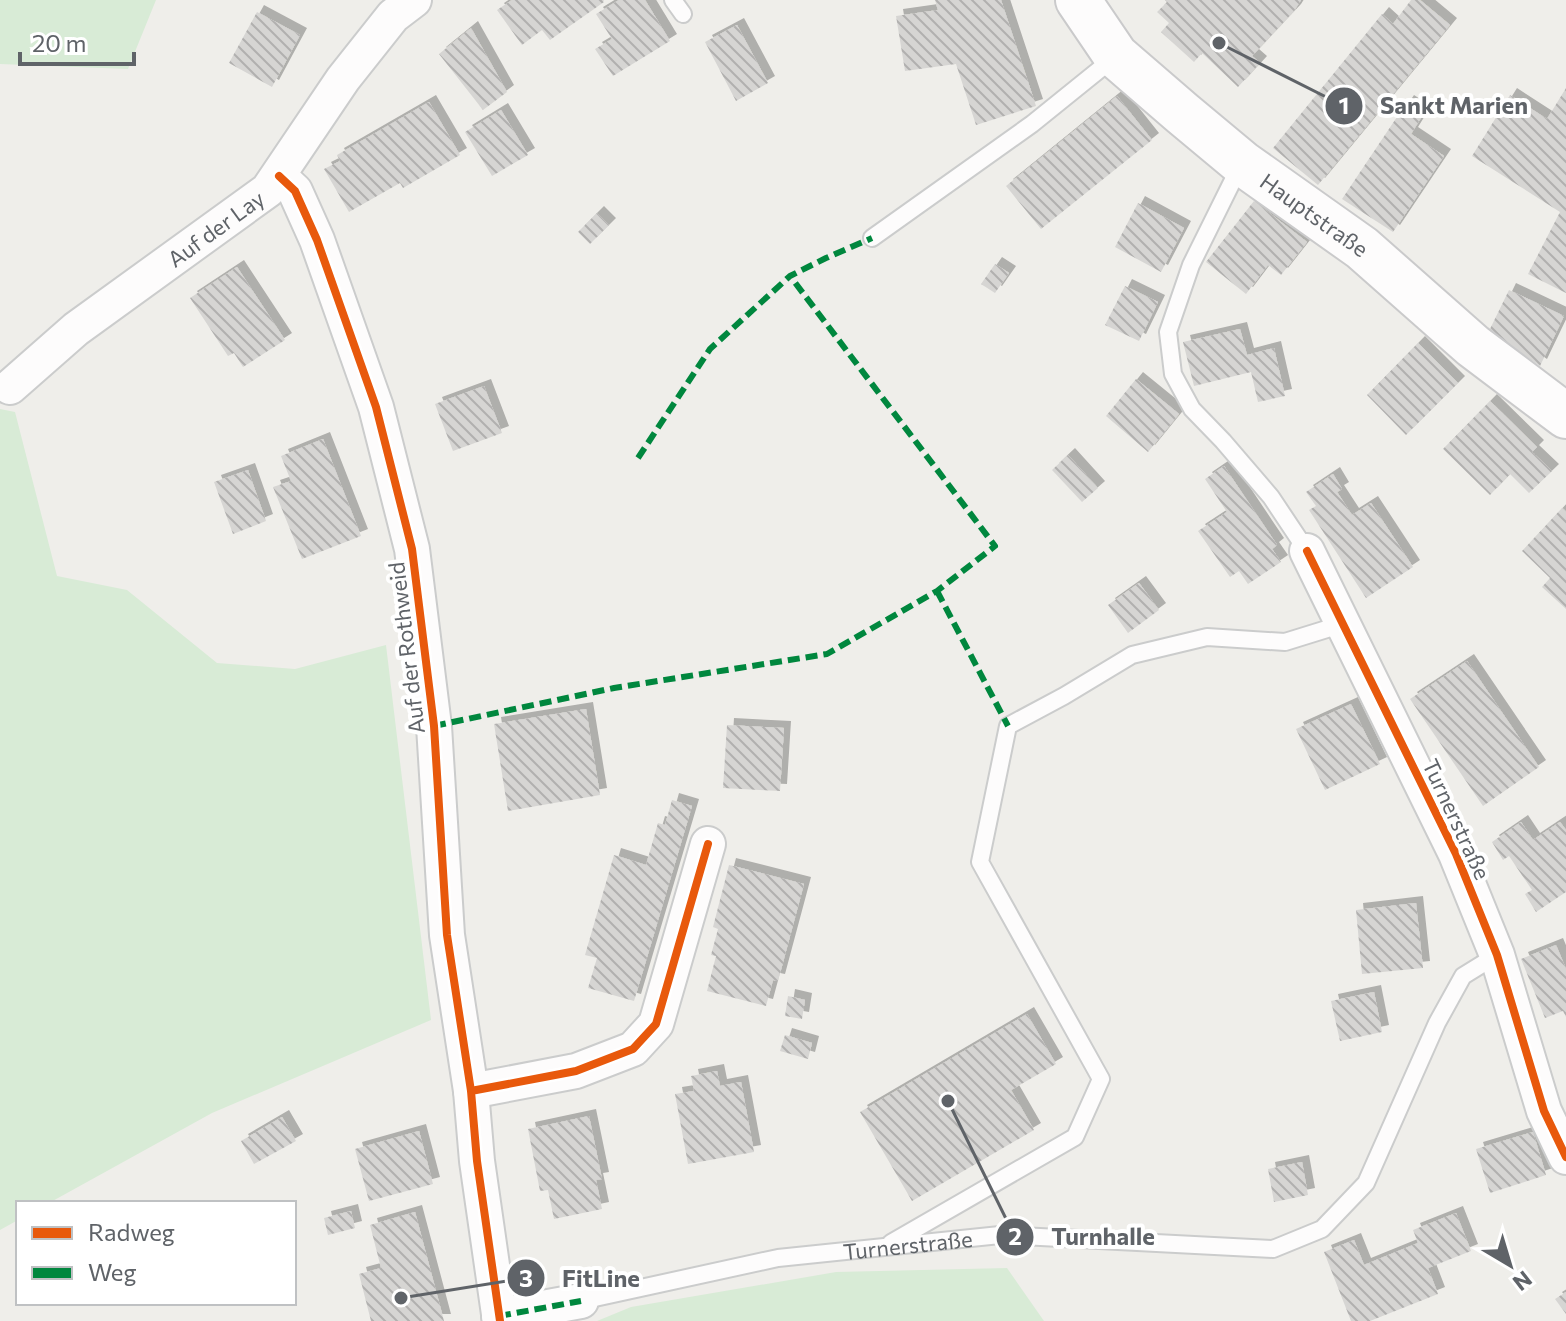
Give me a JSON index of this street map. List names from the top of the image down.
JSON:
{
  "streets": {
    "main road": ["Hauptstraße"],
    "street": ["Auf der Lay", "Auf der Rothweid", "Turnerstraße"]
  },
  "crossings": [
    ["Hauptstraße", "Turnerstraße"],
    ["Auf der Lay", "Auf der Rothweid"],
    ["Auf der Rothweid", "Turnerstraße"]
  ],
  "places": ["Sankt Marien", "Turnhalle", "FitLine"],
  "legend": ["Radweg", "Weg"],
  "scale_bar": "20 m",
  "north": "bottom right"
}
